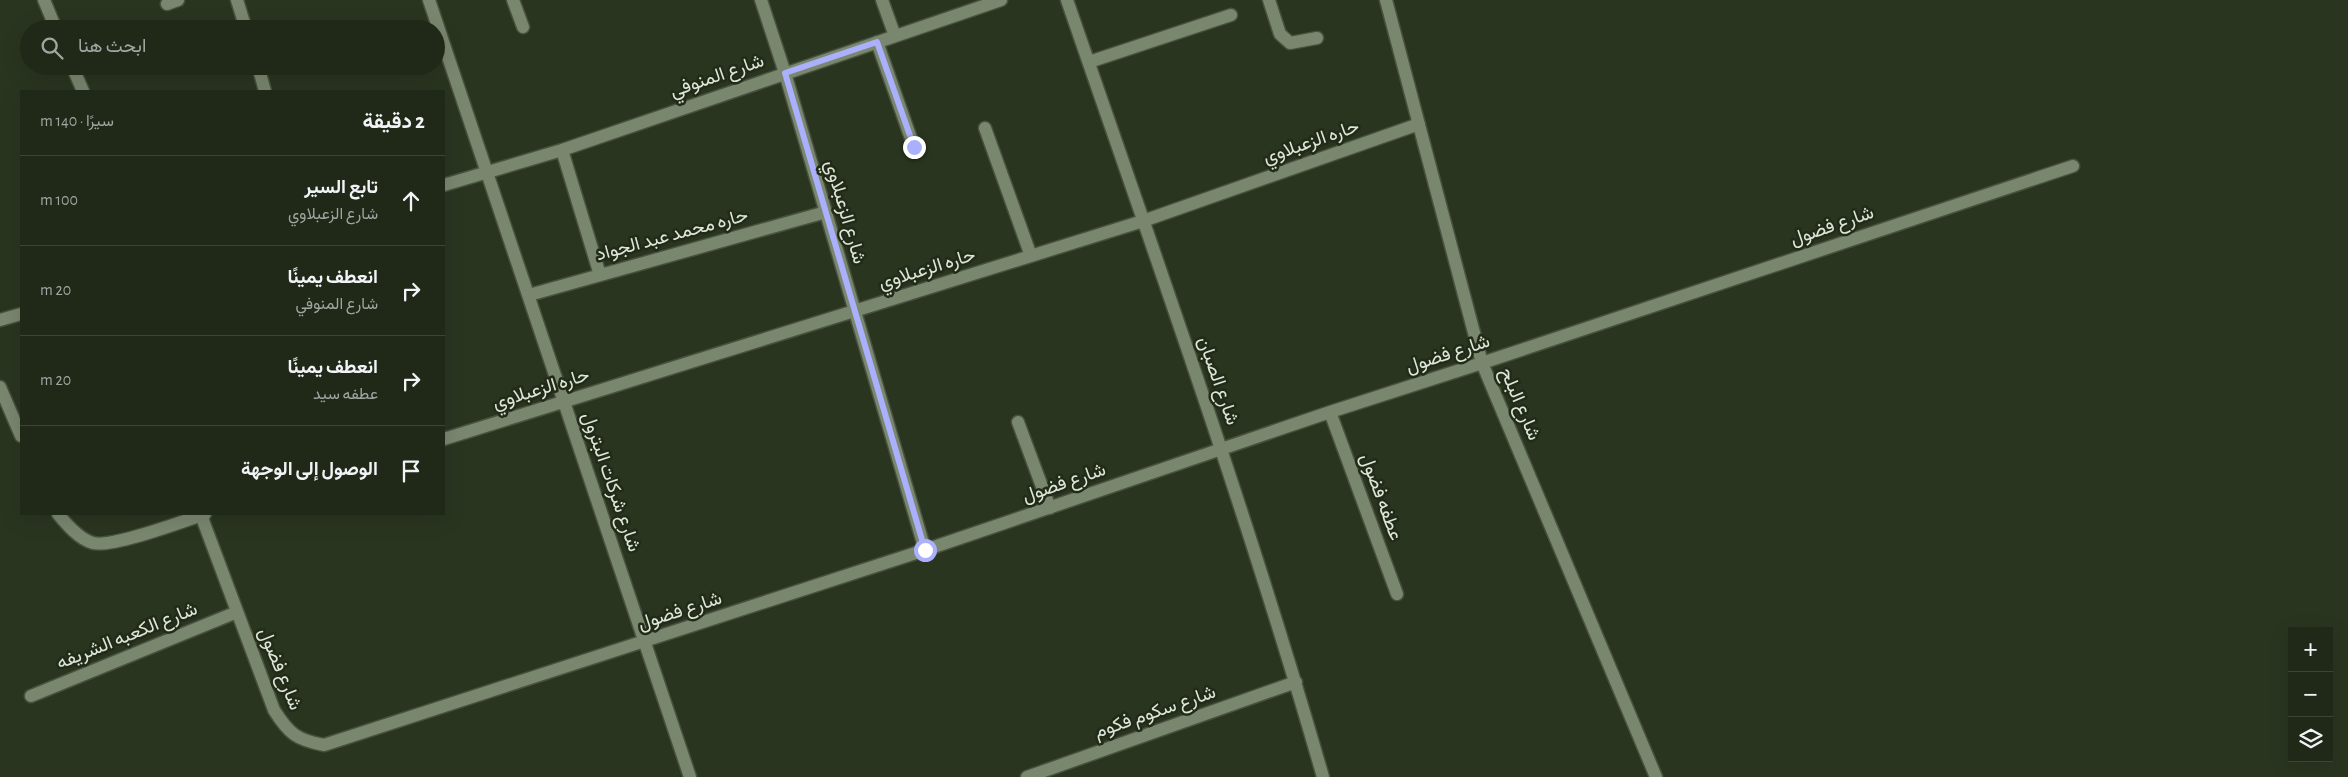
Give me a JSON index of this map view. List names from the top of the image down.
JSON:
{
  "streets": {
    "street": [
      "شارع المنوفي",
      "حاره الزعبلاوي",
      "شارع الزعبلاوي",
      "شارع فضول",
      "حاره محمد عبد الجواد",
      "شارع الصبان",
      "شارع البلح",
      "شارع شركات البترول",
      "عطفه فضول",
      "شارع الكعبه الشريفه",
      "شارع سكوم فكوم"
    ]
  },
  "crossings": [
    ["شارع المنوفي", "شارع الزعبلاوي"],
    ["شارع المنوفي", "شارع شركات البترول"],
    ["حاره الزعبلاوي", "شارع الزعبلاوي"],
    ["حاره الزعبلاوي", "شارع الصبان"],
    ["حاره الزعبلاوي", "شارع البلح"],
    ["حاره الزعبلاوي", "شارع شركات البترول"],
    ["شارع الزعبلاوي", "شارع فضول"],
    ["شارع الزعبلاوي", "حاره محمد عبد الجواد"],
    ["شارع فضول", "شارع الصبان"],
    ["شارع فضول", "شارع البلح"],
    ["شارع فضول", "شارع شركات البترول"],
    ["شارع فضول", "عطفه فضول"],
    ["شارع فضول", "شارع الكعبه الشريفه"],
    ["حاره محمد عبد الجواد", "شارع شركات البترول"],
    ["شارع الصبان", "شارع سكوم فكوم"]
  ],
  "page": {
    "search": "ابحث هنا",
    "heading": ["2 دقيقة", "سيرًا · 140 m"],
    "list": [
      ["تابع السير", "شارع الزعبلاوي", "100 m"],
      ["انعطف يمينًا", "شارع المنوفي", "20 m"],
      ["انعطف يمينًا", "عطفه سيد", "20 m"],
      "الوصول إلى الوجهة"
    ],
    "map_buttons": ["+", "−"]
  }
}
